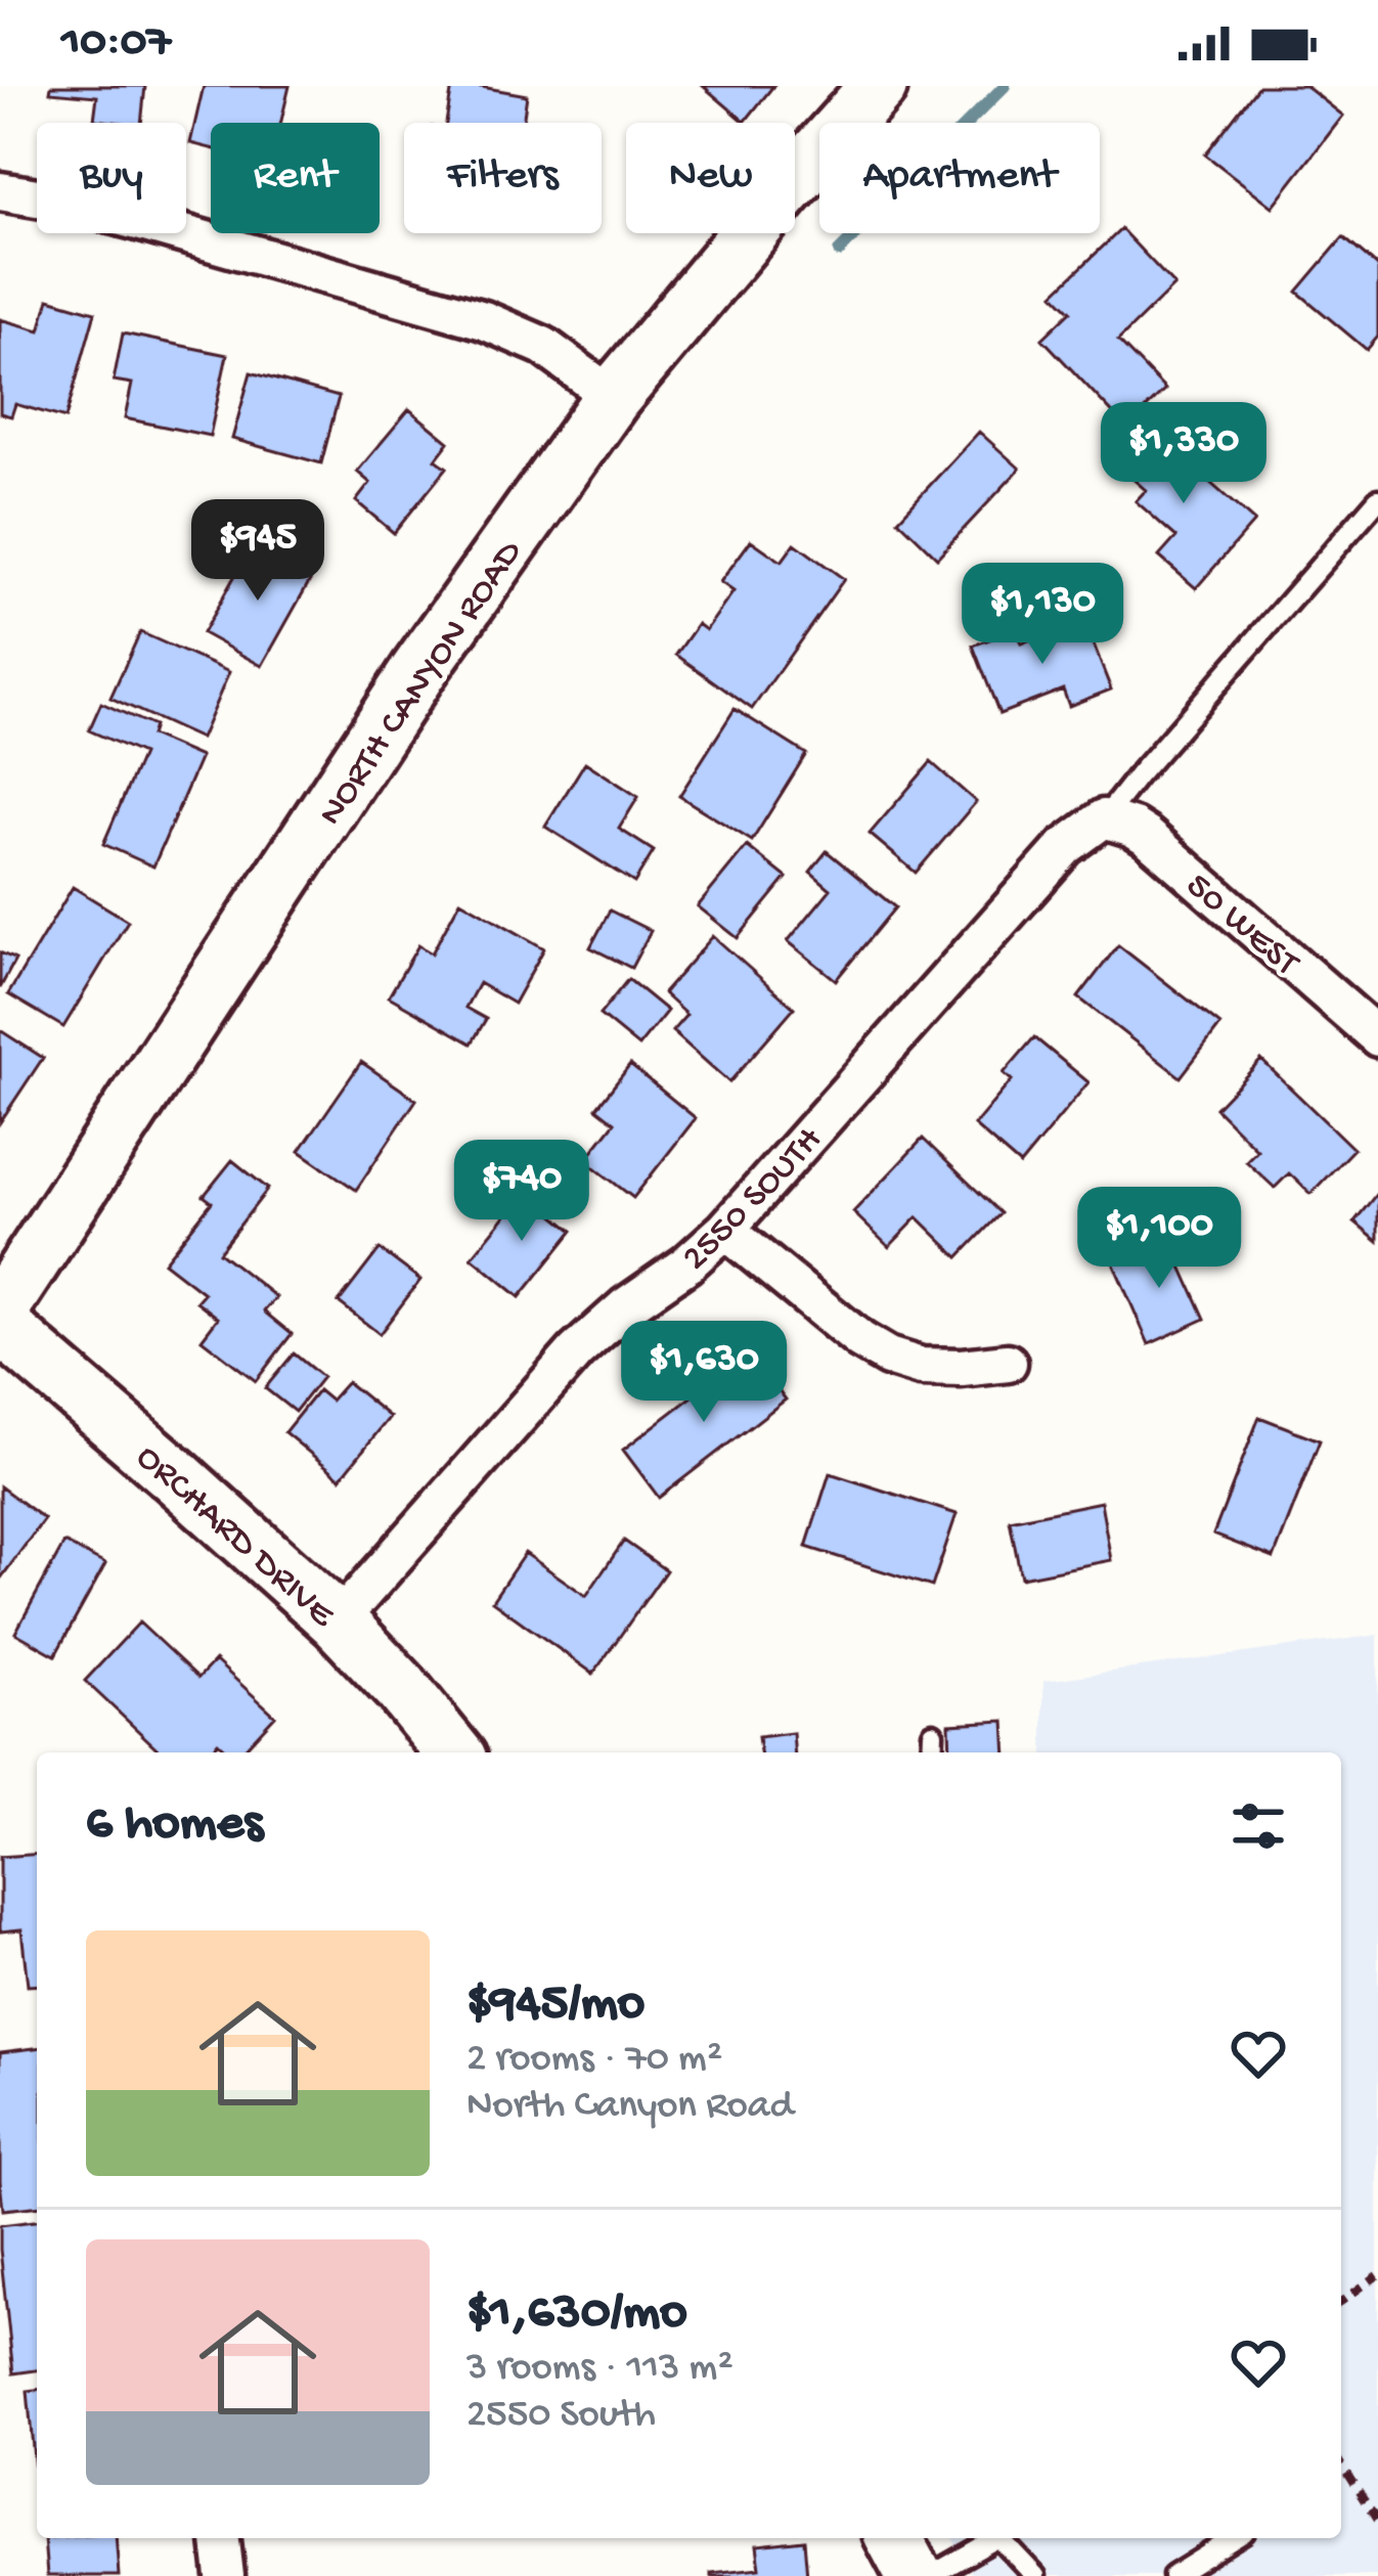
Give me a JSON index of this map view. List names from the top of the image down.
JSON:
{
  "streets": {
    "street": [
      "NORTH CANYON ROAD",
      "50 WEST",
      "2550 SOUTH",
      "ORCHARD DRIVE"
    ]
  },
  "crossings": [
    ["50 WEST", "2550 SOUTH"],
    ["2550 SOUTH", "ORCHARD DRIVE"]
  ],
  "page": {
    "status": "10:07",
    "chip": [
      "Buy",
      "Rent",
      "Filters",
      "New",
      "Apartment"
    ],
    "price": [
      "$1,330",
      "$945",
      "$1,130",
      "$740",
      "$1,100",
      "$1,630"
    ],
    "heading": "6 homes",
    "list": [
      {
        "name": "$945/mo",
        "note": "2 rooms · 70 m² · North Canyon Road"
      },
      {
        "name": "$1,630/mo",
        "note": "3 rooms · 113 m² · 2550 South"
      }
    ]
  }
}
